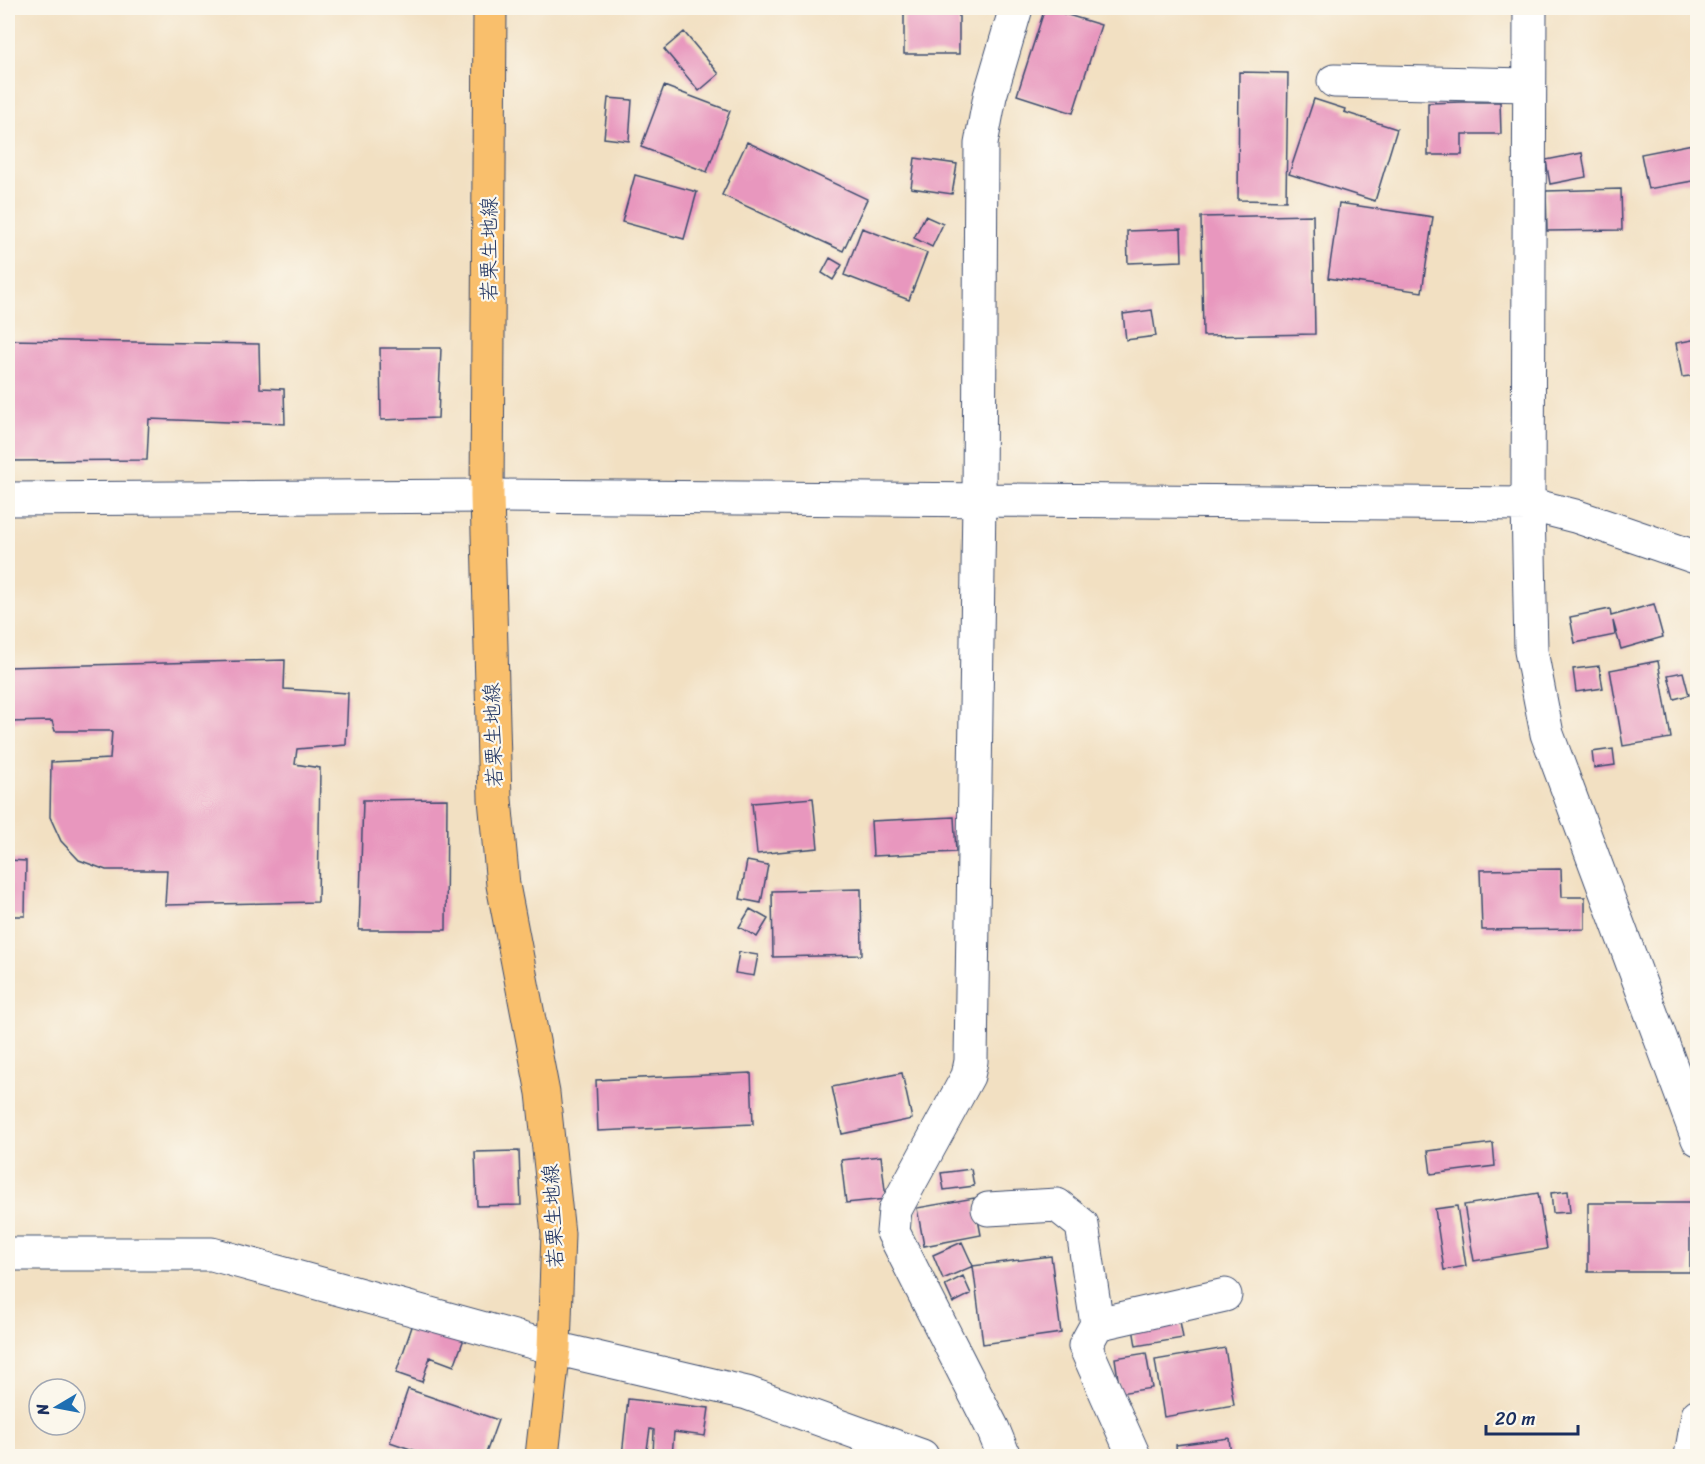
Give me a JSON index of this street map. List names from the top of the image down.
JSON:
{
  "streets": {
    "main road": ["若栗生地線"]
  },
  "scale_bar": "20 m",
  "north": "left"
}
